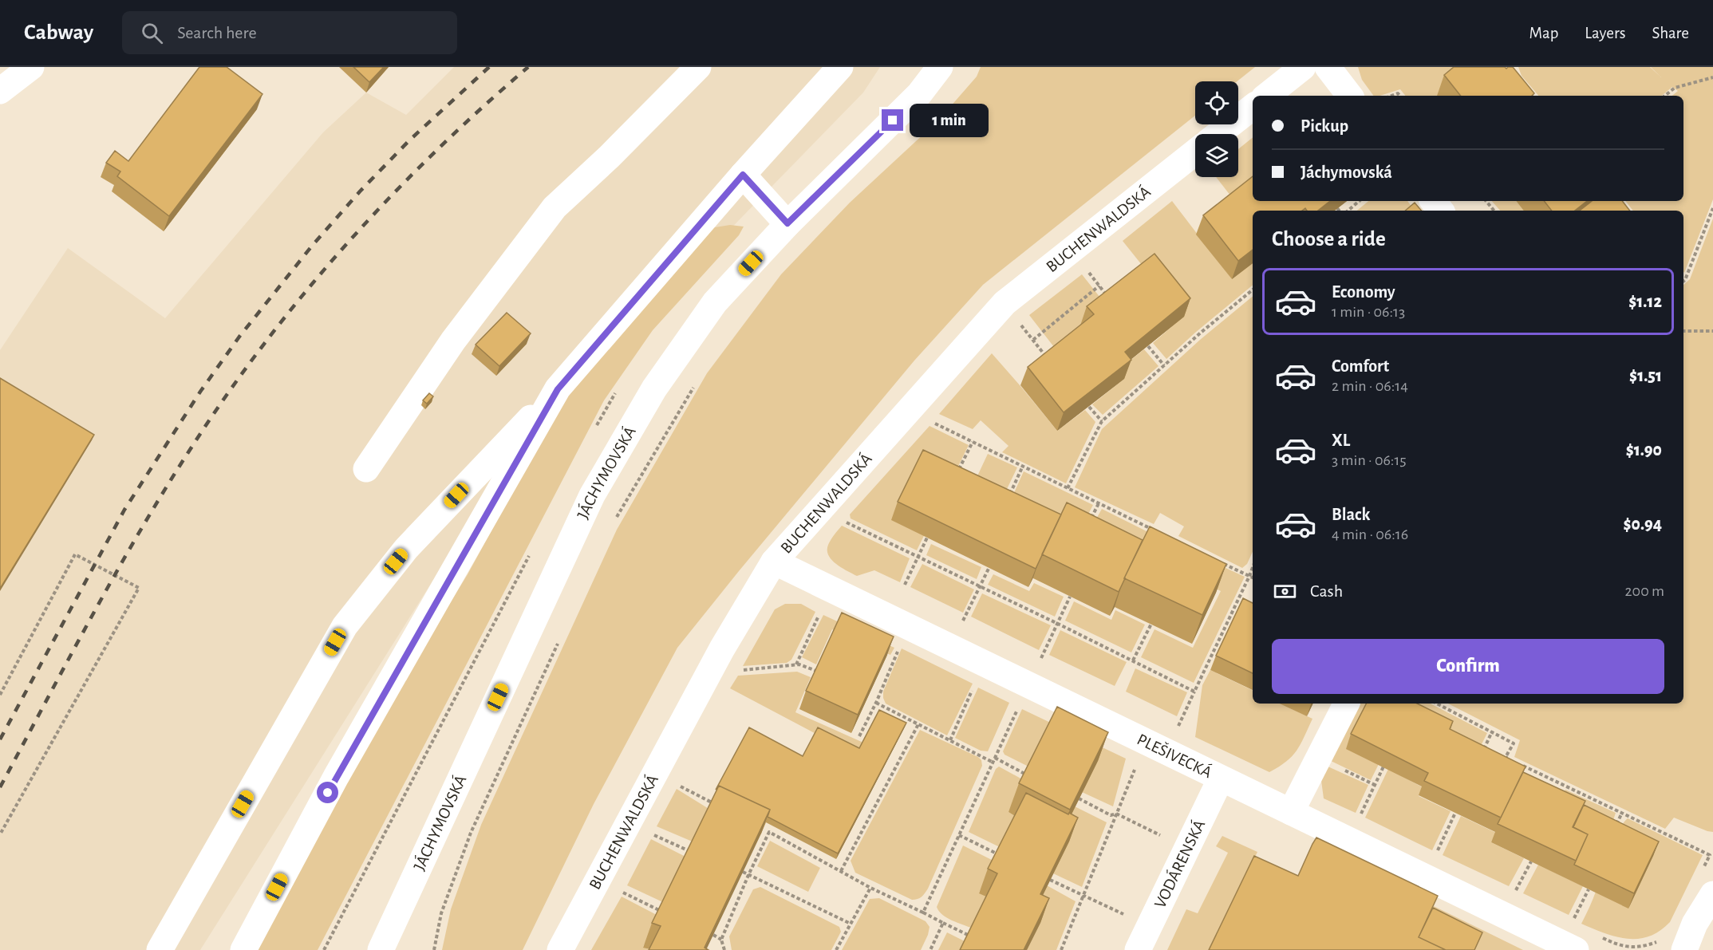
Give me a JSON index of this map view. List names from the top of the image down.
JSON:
{
  "streets": {
    "street": [
      "BUCHENWALDSKÁ",
      "JÁCHYMOVSKÁ",
      "PLEŠIVECKÁ",
      "VODÁRENSKÁ"
    ]
  },
  "crossings": [
    ["BUCHENWALDSKÁ", "PLEŠIVECKÁ"],
    ["PLEŠIVECKÁ", "VODÁRENSKÁ"]
  ],
  "page": {
    "header": "Cabway",
    "search": "Search here",
    "nav": ["Map", "Layers", "Share"],
    "banner": ["Pickup", "Jáchymovská"],
    "bubble": "1 min",
    "heading": "Choose a ride",
    "list": [
      {
        "name": "Economy",
        "note": "1 min · 06:13",
        "value": "$1.12"
      },
      {
        "name": "Comfort",
        "note": "2 min · 06:14",
        "value": "$1.51"
      },
      {
        "name": "XL",
        "note": "3 min · 06:15",
        "value": "$1.90"
      },
      {
        "name": "Black",
        "note": "4 min · 06:16",
        "value": "$0.94"
      }
    ],
    "pay": ["Cash", "200 m"],
    "buttons": "Confirm"
  }
}
